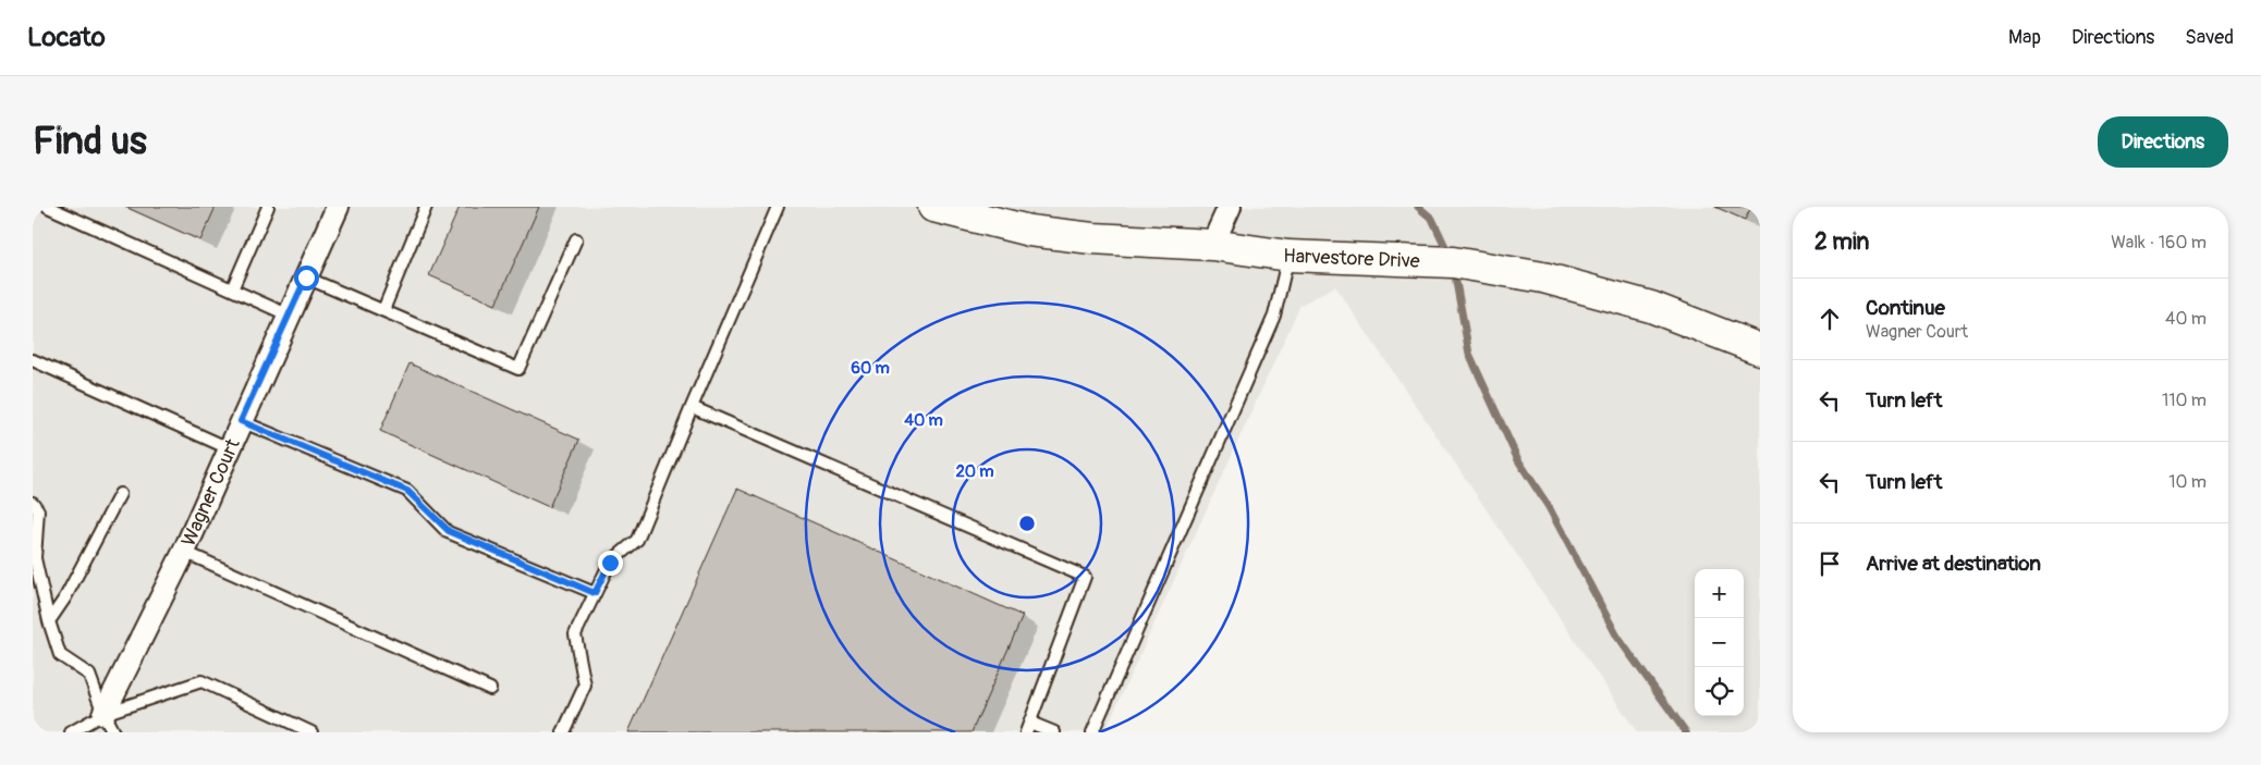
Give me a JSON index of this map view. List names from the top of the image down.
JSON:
{
  "streets": {
    "street": ["Harvestore Drive", "Wagner Court"]
  },
  "page": {
    "header": "Locato",
    "nav": ["Map", "Directions", "Saved"],
    "buttons": "Directions",
    "title": "Find us",
    "heading": ["2 min", "Walk · 160 m"],
    "list": [
      ["Continue", "Wagner Court", "40 m"],
      ["Turn left", "110 m"],
      ["Turn left", "10 m"],
      "Arrive at destination"
    ],
    "map_buttons": ["+", "−"]
  },
  "rings": ["60 m", "40 m", "20 m"]
}
